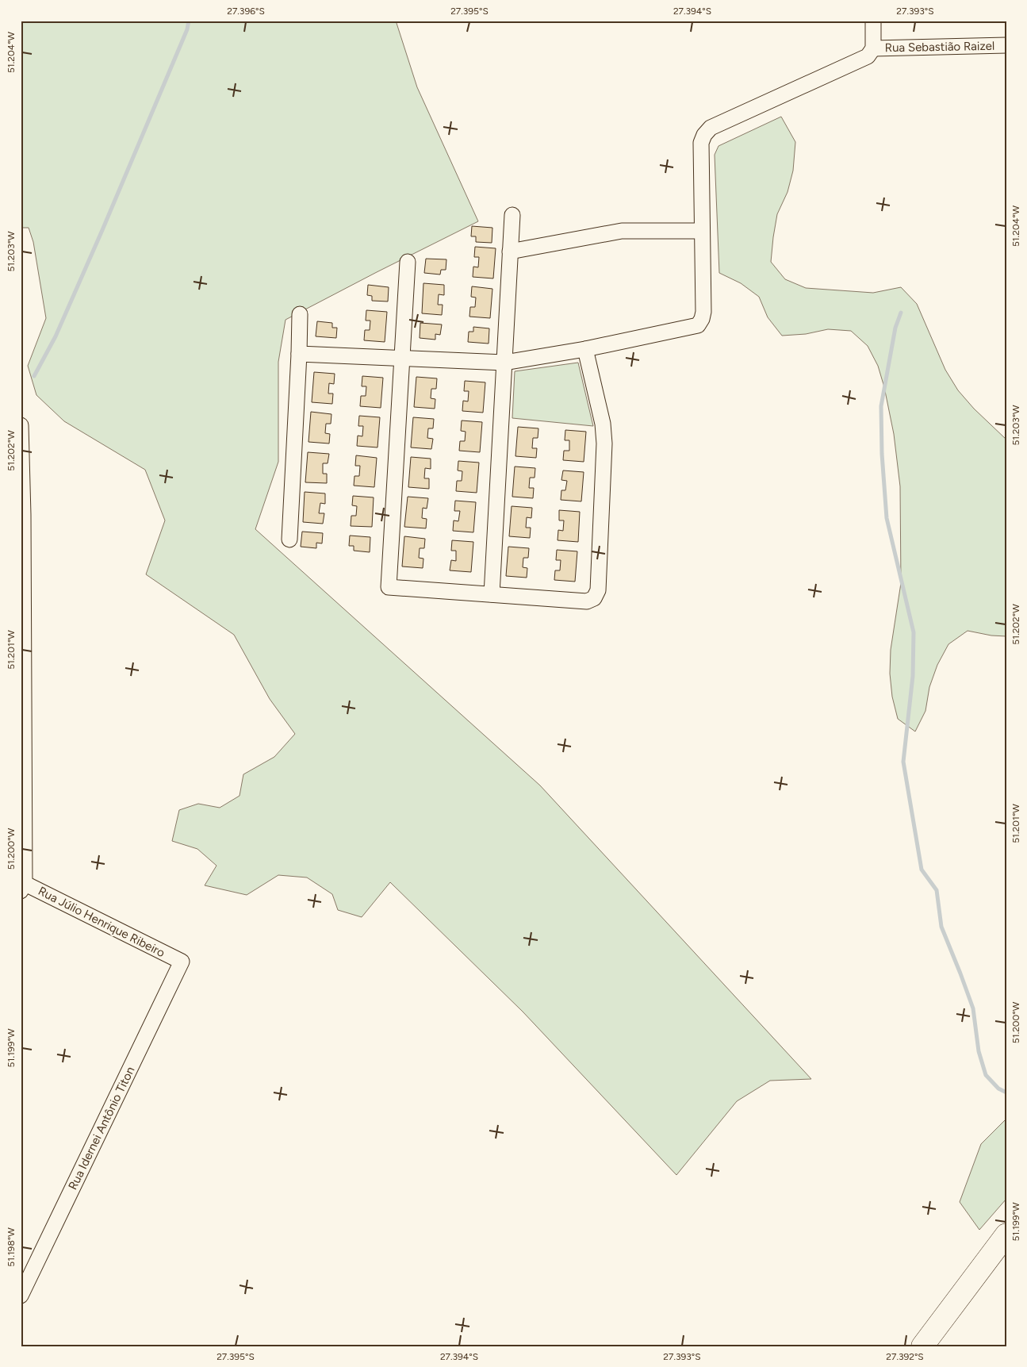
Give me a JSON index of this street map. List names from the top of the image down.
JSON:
{
  "streets": {
    "street": ["Rua Sebastião Raizel", "Rua Júlio Henrique Ribeiro", "Rua Idernei Antônio Titon"]
  },
  "crossings": [
    ["Rua Júlio Henrique Ribeiro", "Rua Idernei Antônio Titon"]
  ],
  "coordinates": [
    "27.396°S",
    "27.395°S",
    "27.394°S",
    "27.393°S",
    "51.204°W",
    "51.203°W",
    "51.202°W",
    "51.201°W",
    "51.200°W",
    "51.199°W",
    "51.198°W",
    "27.392°S"
  ]
}
